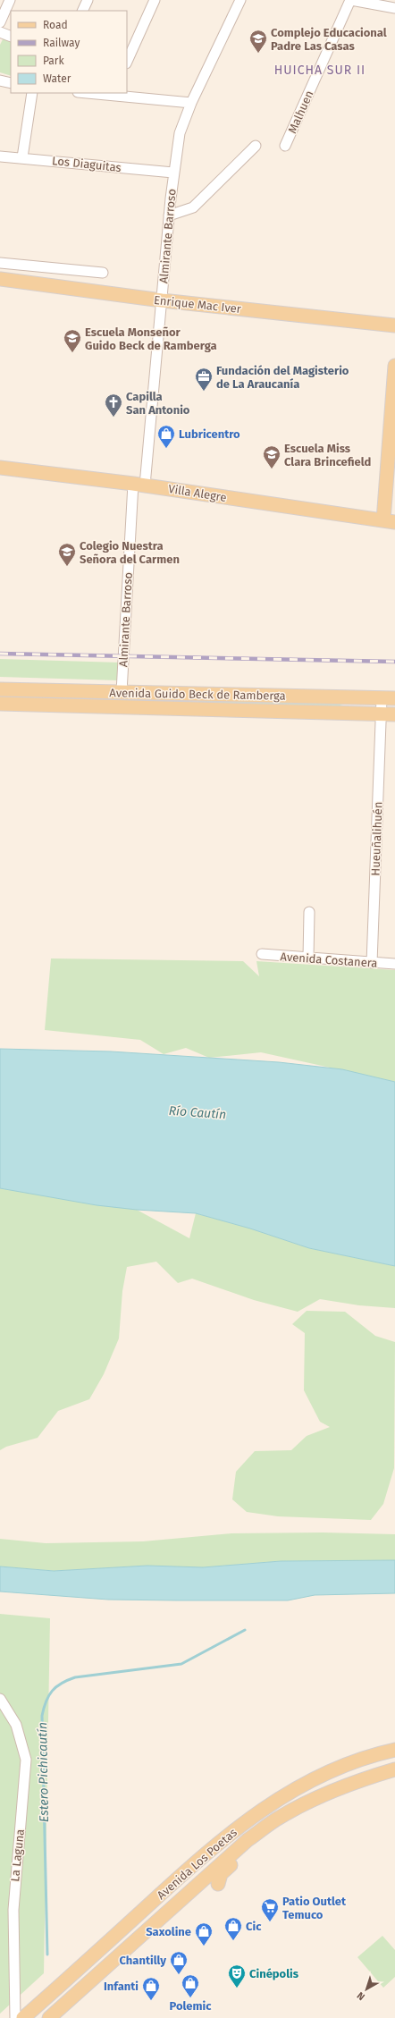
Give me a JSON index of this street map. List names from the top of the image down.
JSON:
{
  "streets": {
    "main road": [
      "Enrique Mac Iver",
      "Villa Alegre",
      "Avenida Guido Beck de Ramberga",
      "Avenida Los Poetas"
    ],
    "street": [
      "Malhuen",
      "Los Diaguitas",
      "Almirante Barroso",
      "Hueuñalihuén",
      "Avenida Costanera",
      "La Laguna"
    ]
  },
  "crossings": [
    ["Los Diaguitas", "Almirante Barroso"],
    ["Almirante Barroso", "Enrique Mac Iver"],
    ["Almirante Barroso", "Villa Alegre"],
    ["Almirante Barroso", "Avenida Guido Beck de Ramberga"],
    ["Avenida Guido Beck de Ramberga", "Hueuñalihuén"],
    ["Hueuñalihuén", "Avenida Costanera"]
  ],
  "districts": ["HUICHA SUR II"],
  "water": ["Río Cautín", "Estero Pichicautín"],
  "places": {
    "school or university": [
      "Complejo Educacional Padre Las Casas",
      "Escuela Monseñor Guido Beck de Ramberga",
      "Escuela Miss Clara Brincefield",
      "Colegio Nuestra Señora del Carmen"
    ],
    "office": ["Fundación del Magisterio de La Araucanía"],
    "church": ["Capilla San Antonio"],
    "shop": [
      "Lubricentro",
      "Cic",
      "Saxoline",
      "Chantilly",
      "Polemic",
      "Infanti"
    ],
    "supermarket": ["Patio Outlet Temuco"],
    "theatre": ["Cinépolis"]
  },
  "legend": [
    "Road",
    "Railway",
    "Park",
    "Water"
  ],
  "north": "bottom left"
}
